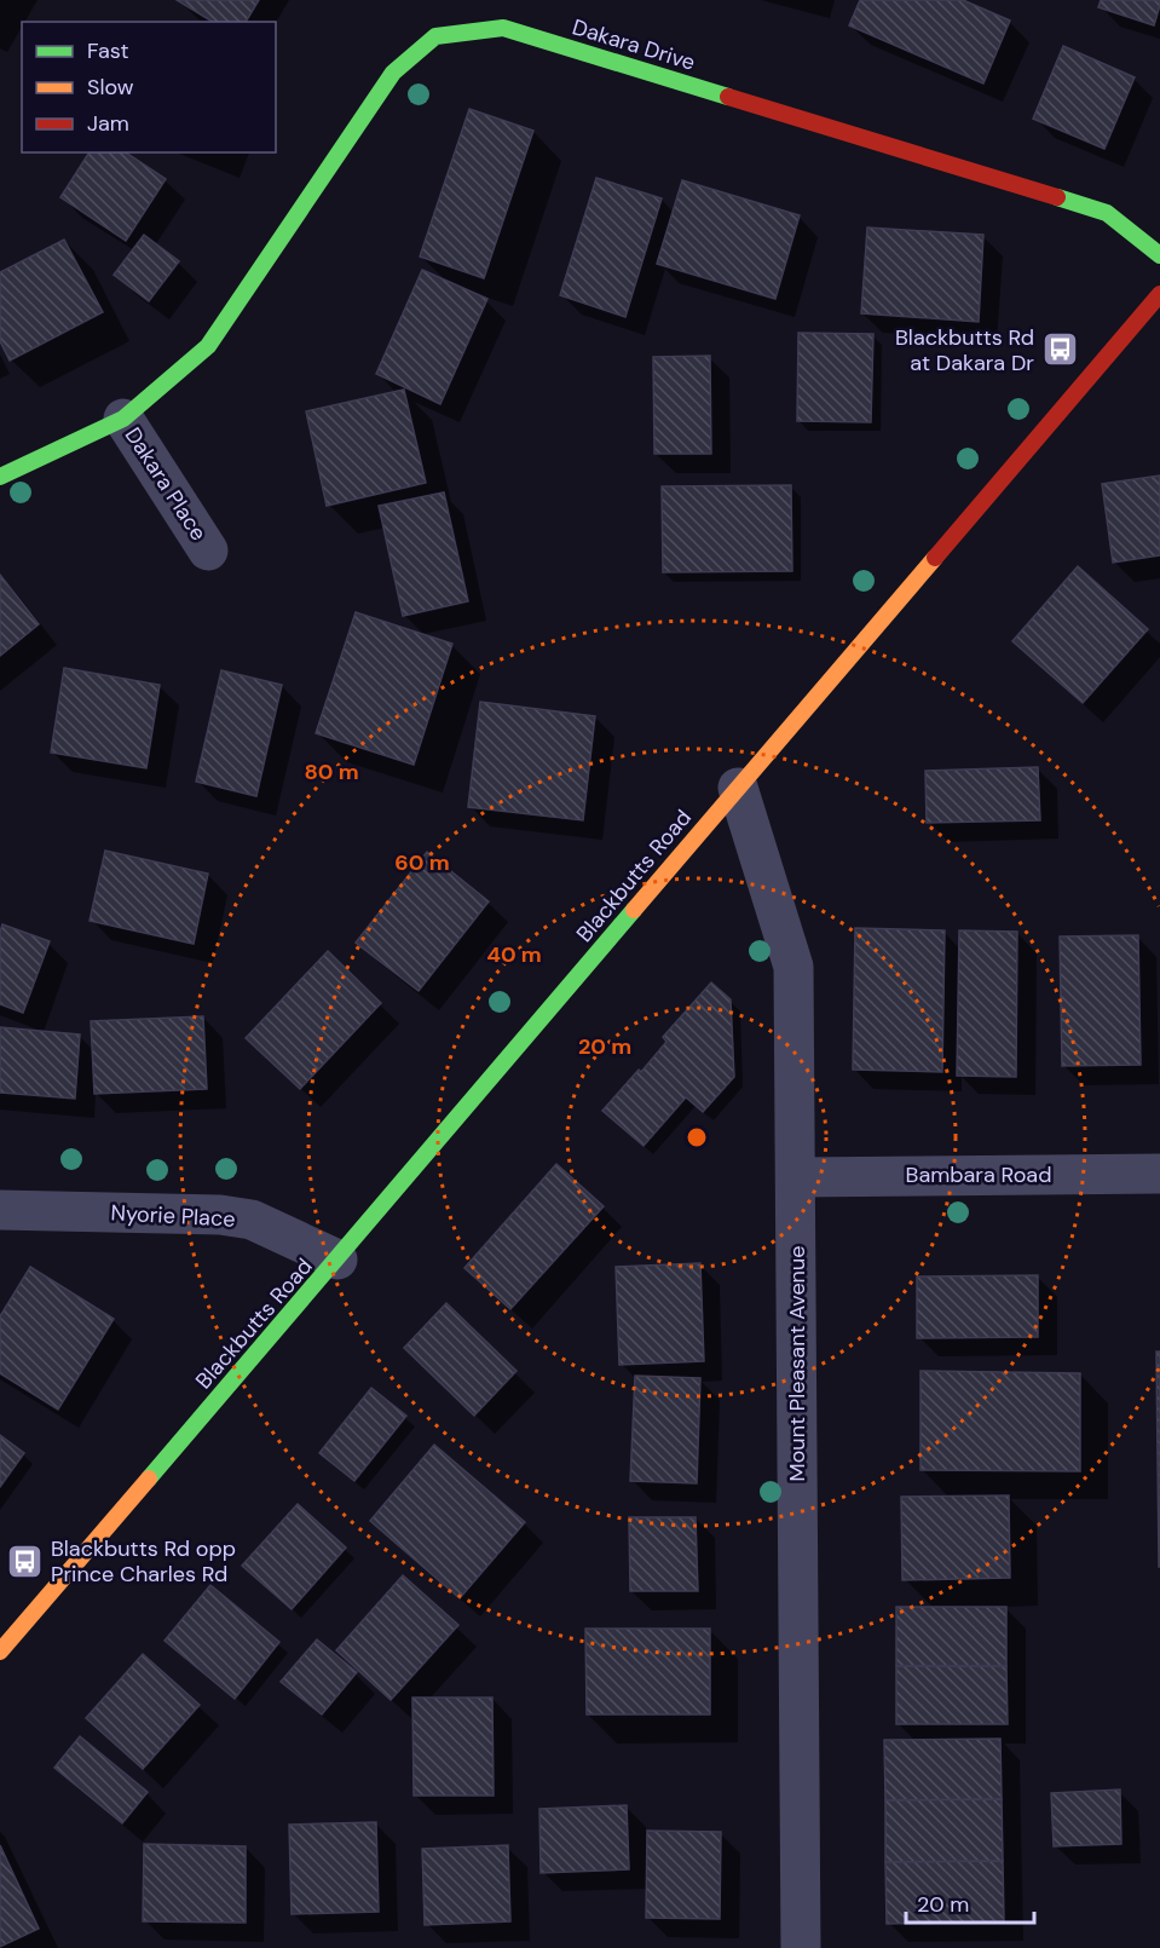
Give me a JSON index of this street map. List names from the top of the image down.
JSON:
{
  "streets": {
    "street": [
      "Dakara Drive",
      "Dakara Place",
      "Blackbutts Road",
      "Bambara Road",
      "Nyorie Place",
      "Mount Pleasant Avenue"
    ]
  },
  "crossings": [
    ["Dakara Drive", "Dakara Place"],
    ["Blackbutts Road", "Nyorie Place"],
    ["Blackbutts Road", "Mount Pleasant Avenue"],
    ["Bambara Road", "Mount Pleasant Avenue"]
  ],
  "places": {
    "bus stop": ["Blackbutts Rd at Dakara Dr", "Blackbutts Rd opp Prince Charles Rd"]
  },
  "legend": ["Fast", "Slow", "Jam"],
  "scale_bar": "20 m",
  "rings": [
    "80 m",
    "60 m",
    "40 m",
    "20 m"
  ]
}
